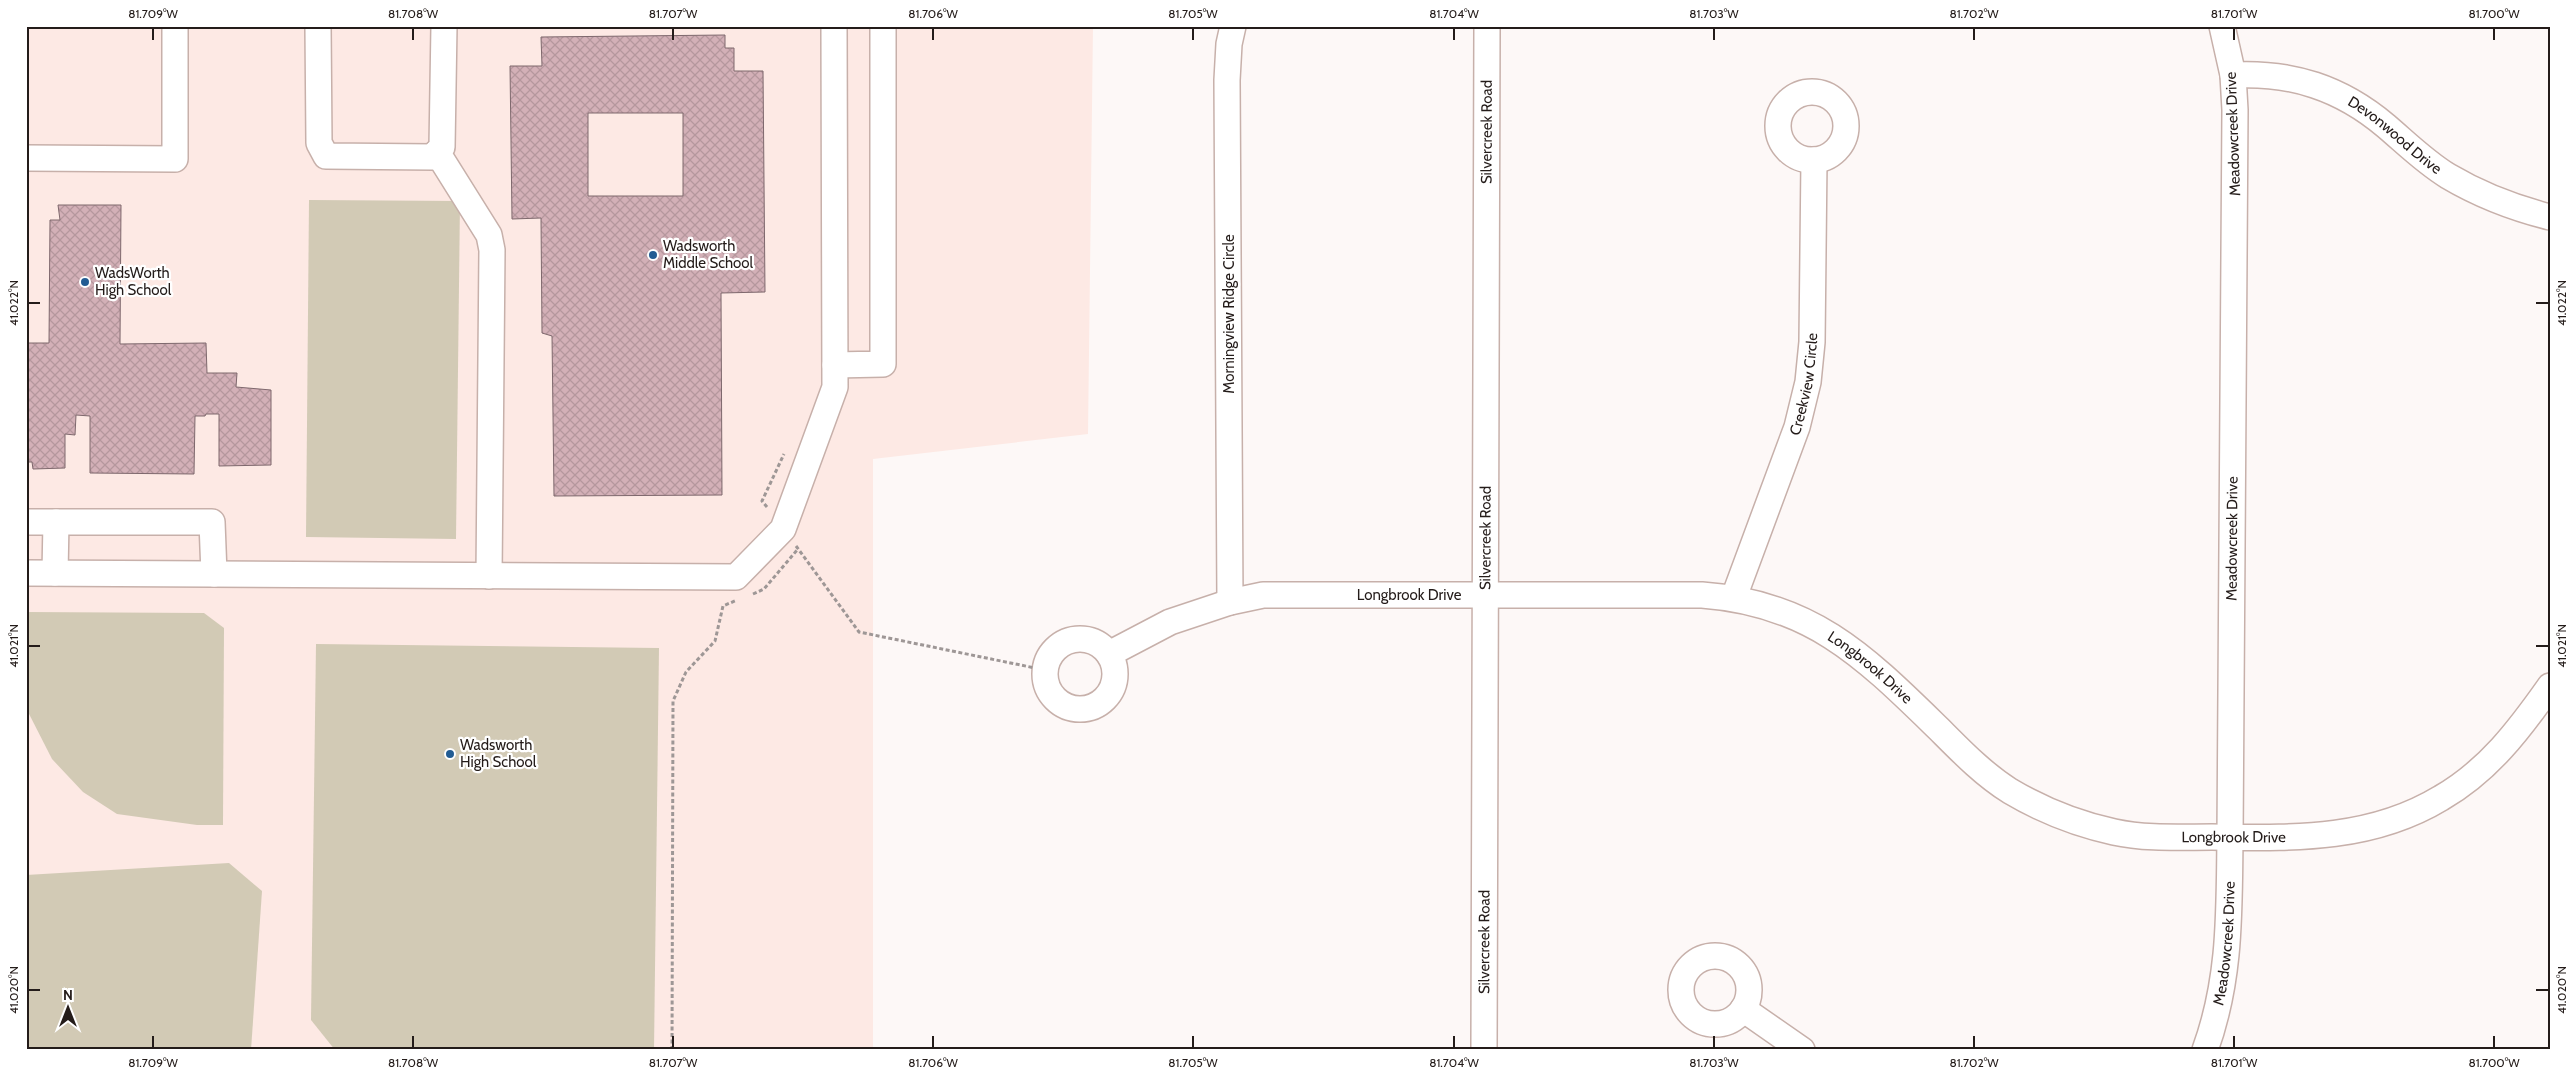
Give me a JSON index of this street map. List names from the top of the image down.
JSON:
{
  "streets": {
    "street": [
      "Silvercreek Road",
      "Meadowcreek Drive",
      "Devonwood Drive",
      "Morningview Ridge Circle",
      "Creekview Circle",
      "Longbrook Drive"
    ]
  },
  "crossings": [
    ["Silvercreek Road", "Longbrook Drive"],
    ["Meadowcreek Drive", "Devonwood Drive"],
    ["Meadowcreek Drive", "Longbrook Drive"],
    ["Morningview Ridge Circle", "Longbrook Drive"],
    ["Creekview Circle", "Longbrook Drive"]
  ],
  "places": ["Wadsworth Middle School", "WadsWorth High School", "Wadsworth High School"],
  "north": "top",
  "coordinates": [
    "81.709°W",
    "81.708°W",
    "81.707°W",
    "81.706°W",
    "81.705°W",
    "81.704°W",
    "81.703°W",
    "81.702°W",
    "81.701°W",
    "81.700°W",
    "41.022°N",
    "41.021°N",
    "41.020°N"
  ]
}
